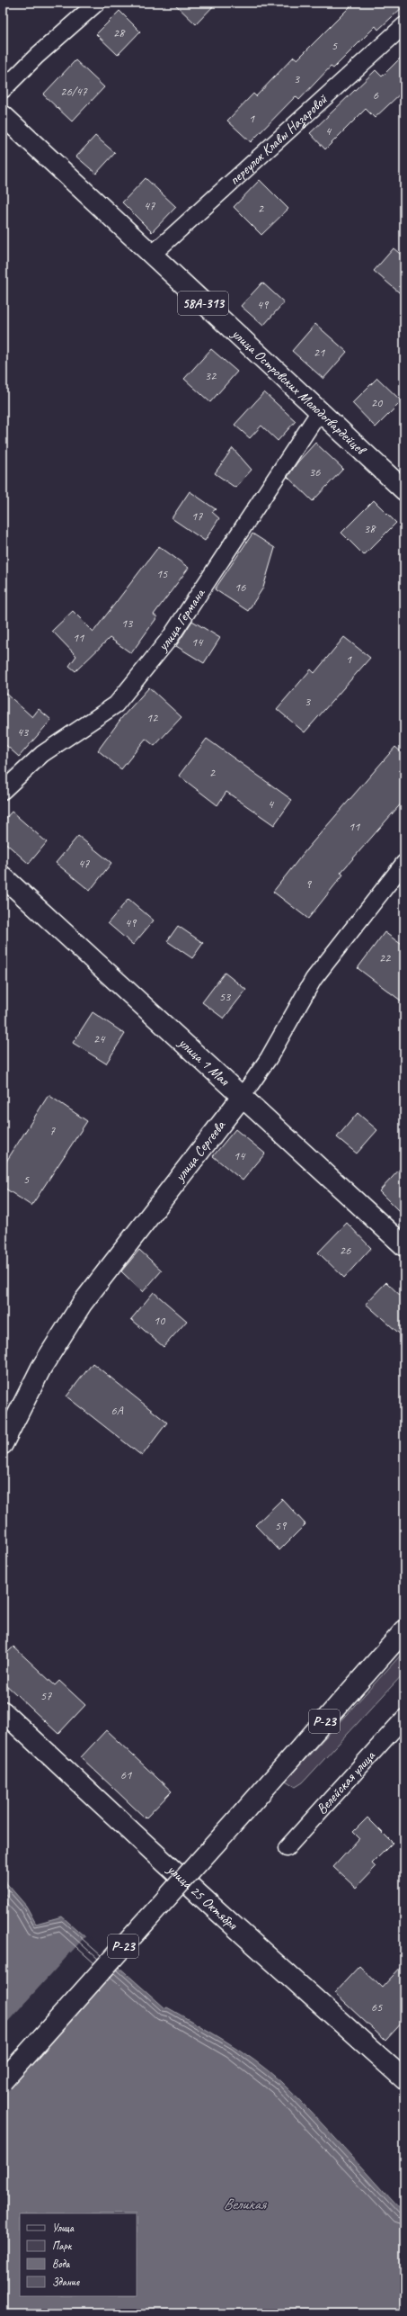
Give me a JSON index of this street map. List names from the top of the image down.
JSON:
{
  "streets": {
    "main road": [
      "58А-313",
      "улица Островских Молодогвардейцев",
      "улица 1 Мая",
      "улица Сергеева",
      "Р-23",
      "улица 25 Октября"
    ],
    "street": ["переулок Клавы Назаровой", "улица Германа", "Велейская улица"]
  },
  "crossings": [
    ["переулок Клавы Назаровой", "улица Островских Молодогвардейцев"],
    ["улица Островских Молодогвардейцев", "улица Германа"],
    ["улица 1 Мая", "улица Сергеева"]
  ],
  "water": ["Великая"],
  "house_numbers": [
    "28",
    "5",
    "3",
    "26/47",
    "6",
    "1",
    "4",
    "47",
    "2",
    "49",
    "21",
    "32",
    "20",
    "36",
    "17",
    "38",
    "15",
    "16",
    "13",
    "11",
    "14",
    "1",
    "3",
    "12",
    "43",
    "2",
    "4",
    "11",
    "47",
    "9",
    "49",
    "22",
    "53",
    "24",
    "7",
    "14",
    "5",
    "26",
    "10",
    "6А",
    "59",
    "57",
    "61",
    "65"
  ],
  "legend": [
    "Улица",
    "Парк",
    "Вода",
    "Здание"
  ]
}
